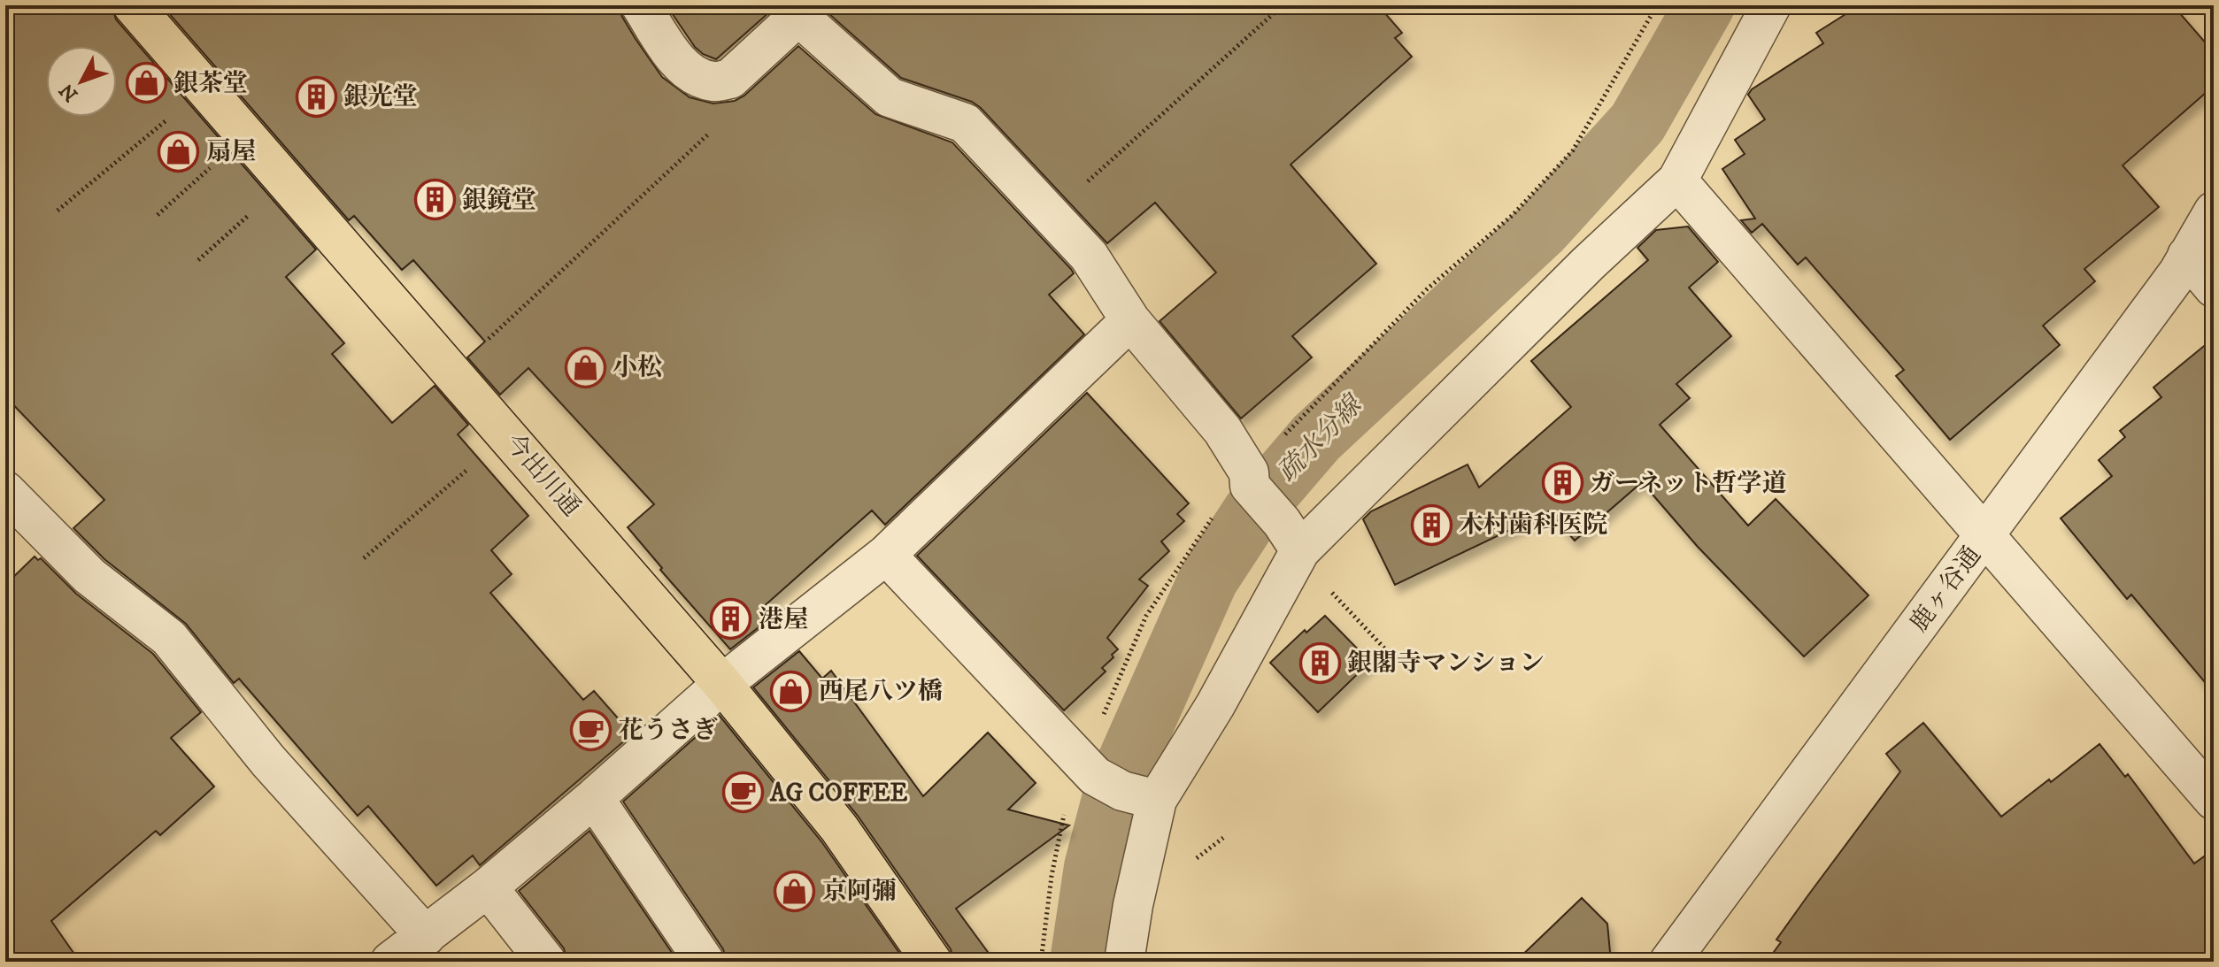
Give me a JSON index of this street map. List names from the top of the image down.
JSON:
{
  "streets": {
    "main road": ["今出川通"],
    "street": ["鹿ヶ谷通"]
  },
  "water": ["疏水分線"],
  "places": {
    "shop": [
      "銀茶堂",
      "扇屋",
      "小松",
      "西尾八ツ橋",
      "京阿彌"
    ],
    "building": [
      "銀光堂",
      "銀鏡堂",
      "ガーネット哲学道",
      "木村歯科医院",
      "港屋",
      "銀閣寺マンション"
    ],
    "cafe": ["花うさぎ", "AG COFFEE"]
  },
  "north": "bottom left"
}
